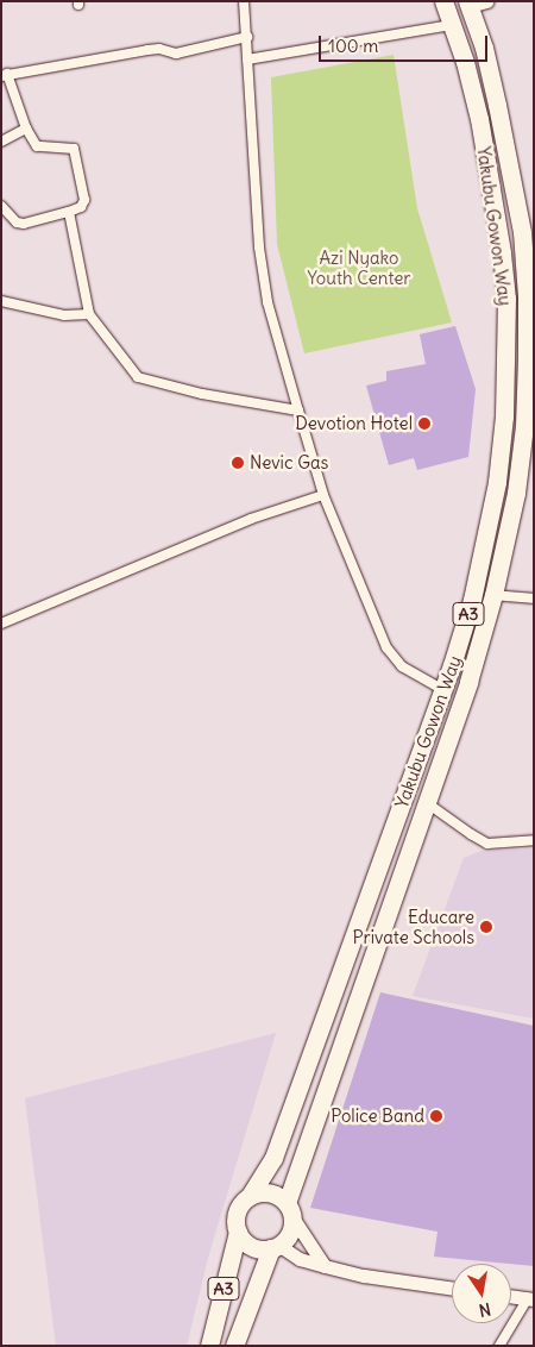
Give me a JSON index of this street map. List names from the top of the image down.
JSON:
{
  "streets": {
    "highway": ["Yakubu Gowon Way", "A3"]
  },
  "crossings": [
    ["Yakubu Gowon Way", "A3"]
  ],
  "parks": ["Azi Nyako Youth Center"],
  "places": [
    "Devotion Hotel",
    "Nevic Gas",
    "Educare Private Schools",
    "Police Band"
  ],
  "scale_bar": "100 m",
  "north": "bottom"
}
